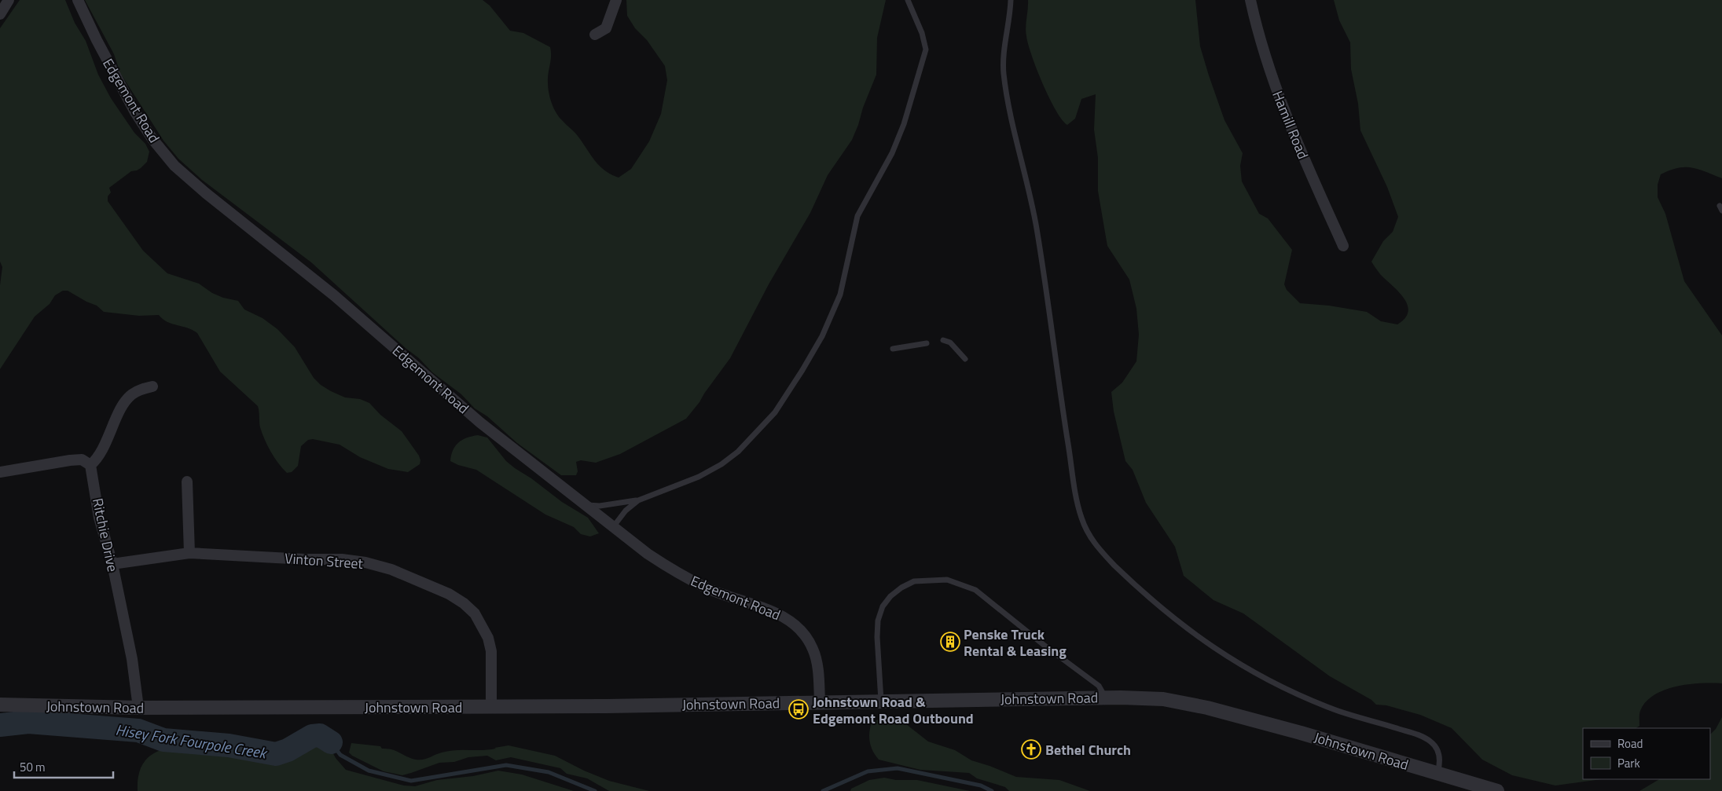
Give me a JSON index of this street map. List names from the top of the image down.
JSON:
{
  "streets": {
    "street": [
      "Edgemont Road",
      "Hamill Road",
      "Ritchie Drive",
      "Vinton Street",
      "Johnstown Road"
    ]
  },
  "crossings": [
    ["Edgemont Road", "Johnstown Road"],
    ["Ritchie Drive", "Vinton Street"],
    ["Ritchie Drive", "Johnstown Road"],
    ["Vinton Street", "Johnstown Road"]
  ],
  "water": ["Hisey Fork Fourpole Creek"],
  "places": {
    "building": ["Penske Truck Rental & Leasing"],
    "bus stop": ["Johnstown Road & Edgemont Road Outbound"],
    "church": ["Bethel Church"]
  },
  "legend": ["Road", "Park"],
  "scale_bar": "50 m"
}
